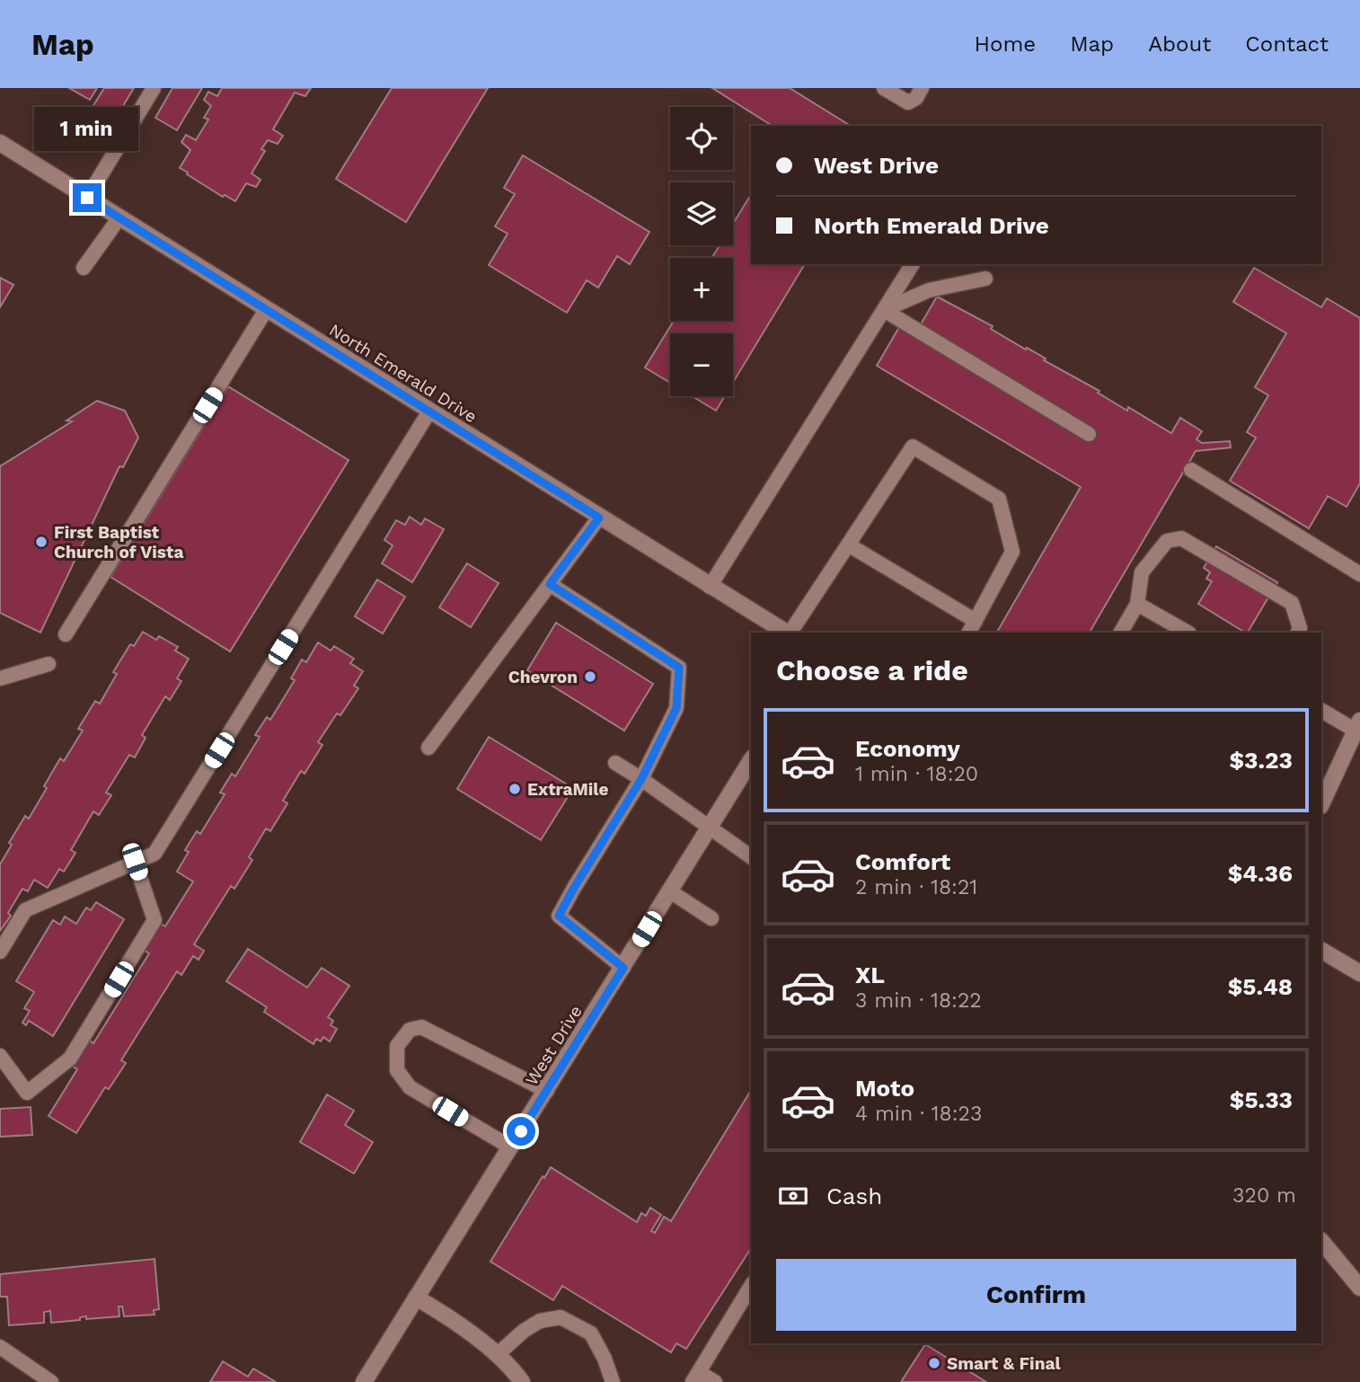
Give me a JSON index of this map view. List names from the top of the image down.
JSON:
{
  "streets": {
    "main road": ["North Emerald Drive", "West Drive"]
  },
  "places": [
    "First Baptist Church of Vista",
    "Chevron",
    "ExtraMile",
    "Smart & Final"
  ],
  "page": {
    "header": "Map",
    "nav": [
      "Home",
      "Map",
      "About",
      "Contact"
    ],
    "map_buttons": ["+", "−"],
    "bubble": "1 min",
    "banner": ["West Drive", "North Emerald Drive"],
    "heading": "Choose a ride",
    "list": [
      {
        "name": "Economy",
        "note": "1 min · 18:20",
        "value": "$3.23"
      },
      {
        "name": "Comfort",
        "note": "2 min · 18:21",
        "value": "$4.36"
      },
      {
        "name": "XL",
        "note": "3 min · 18:22",
        "value": "$5.48"
      },
      {
        "name": "Moto",
        "note": "4 min · 18:23",
        "value": "$5.33"
      }
    ],
    "pay": ["Cash", "320 m"],
    "buttons": "Confirm"
  }
}
